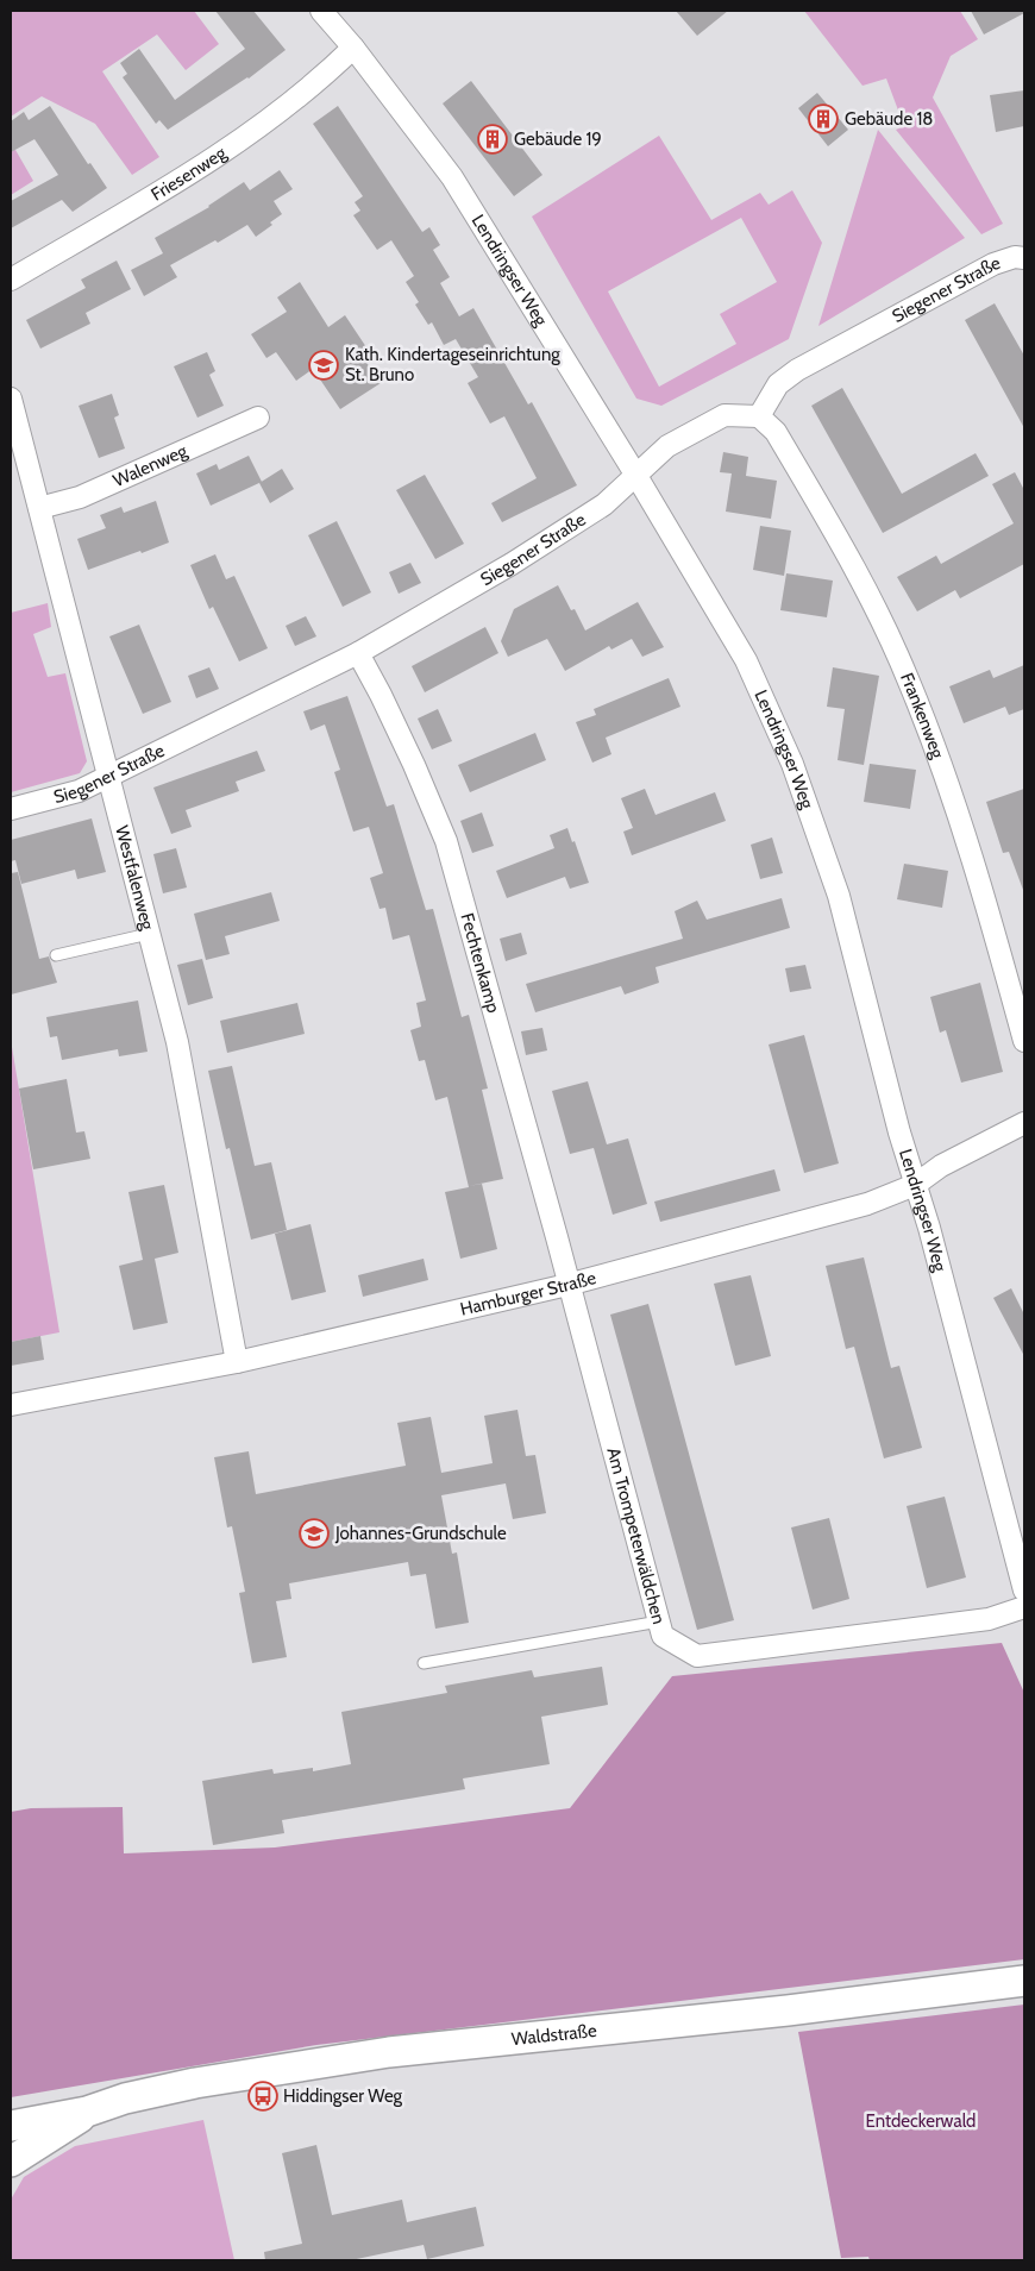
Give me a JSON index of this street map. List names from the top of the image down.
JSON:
{
  "streets": {
    "main road": ["Waldstraße"],
    "street": [
      "Friesenweg",
      "Lendringser Weg",
      "Siegener Straße",
      "Walenweg",
      "Frankenweg",
      "Westfalenweg",
      "Fechtenkamp",
      "Hamburger Straße",
      "Am Trompeterwäldchen"
    ]
  },
  "crossings": [
    ["Friesenweg", "Lendringser Weg"],
    ["Lendringser Weg", "Siegener Straße"],
    ["Lendringser Weg", "Hamburger Straße"],
    ["Siegener Straße", "Frankenweg"],
    ["Siegener Straße", "Westfalenweg"],
    ["Siegener Straße", "Fechtenkamp"],
    ["Walenweg", "Westfalenweg"],
    ["Westfalenweg", "Hamburger Straße"],
    ["Fechtenkamp", "Hamburger Straße"],
    ["Fechtenkamp", "Am Trompeterwäldchen"],
    ["Hamburger Straße", "Am Trompeterwäldchen"]
  ],
  "parks": ["Entdeckerwald"],
  "places": {
    "building": ["Gebäude 18", "Gebäude 19"],
    "school or university": ["Kath. Kindertageseinrichtung St. Bruno", "Johannes-Grundschule"],
    "bus stop": ["Hiddingser Weg"]
  }
}
